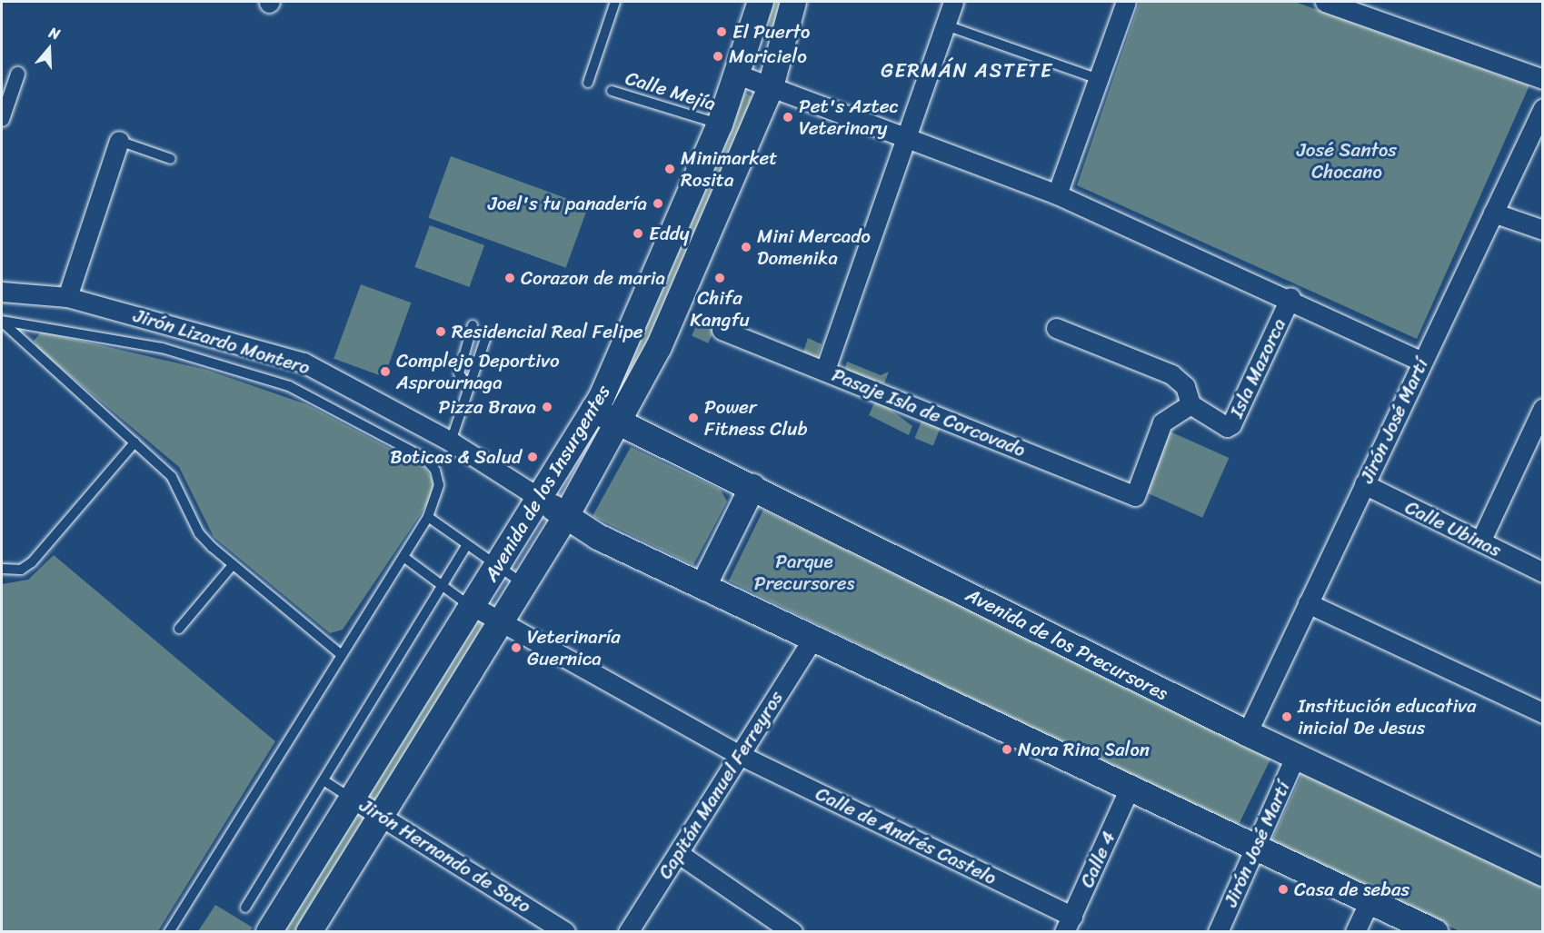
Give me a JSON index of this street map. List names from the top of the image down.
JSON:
{
  "streets": {
    "main road": ["Avenida de los Insurgentes", "Avenida de los Precursores"],
    "street": [
      "Jirón Lizardo Montero",
      "Isla Mazorca",
      "Pasaje Isla de Corcovado",
      "Jirón José Martí",
      "Calle Ubinas",
      "Capitán Manuel Ferreyros",
      "Calle de Andrés Castelo",
      "Jirón Hernando de Soto",
      "Calle 4"
    ],
    "lane": ["Calle Mejía"]
  },
  "crossings": [
    ["Calle Mejía", "Avenida de los Insurgentes"],
    ["Jirón Lizardo Montero", "Avenida de los Insurgentes"],
    ["Isla Mazorca", "Pasaje Isla de Corcovado"],
    ["Jirón José Martí", "Calle Ubinas"],
    ["Jirón José Martí", "Avenida de los Precursores"],
    ["Avenida de los Insurgentes", "Avenida de los Precursores"],
    ["Avenida de los Insurgentes", "Calle de Andrés Castelo"],
    ["Avenida de los Insurgentes", "Jirón Hernando de Soto"],
    ["Capitán Manuel Ferreyros", "Calle de Andrés Castelo"],
    ["Calle de Andrés Castelo", "Calle 4"]
  ],
  "districts": ["GERMÁN ASTETE"],
  "parks": ["José Santos Chocano", "Parque Precursores"],
  "places": [
    "El Puerto",
    "Maricielo",
    "Pet's Aztec Veterinary",
    "Minimarket Rosita",
    "Joel's tu panadería",
    "Eddy",
    "Mini Mercado Domenika",
    "Corazon de maria",
    "Chifa Kangfu",
    "Residencial Real Felipe",
    "Complejo Deportivo Asprournaga",
    "Pizza Brava",
    "Power Fitness Club",
    "Boticas & Salud",
    "Veterinaría Guernica",
    "Institución educativa inicial De Jesus",
    "Nora Rina Salon",
    "Casa de sebas"
  ],
  "north": "top"
}
